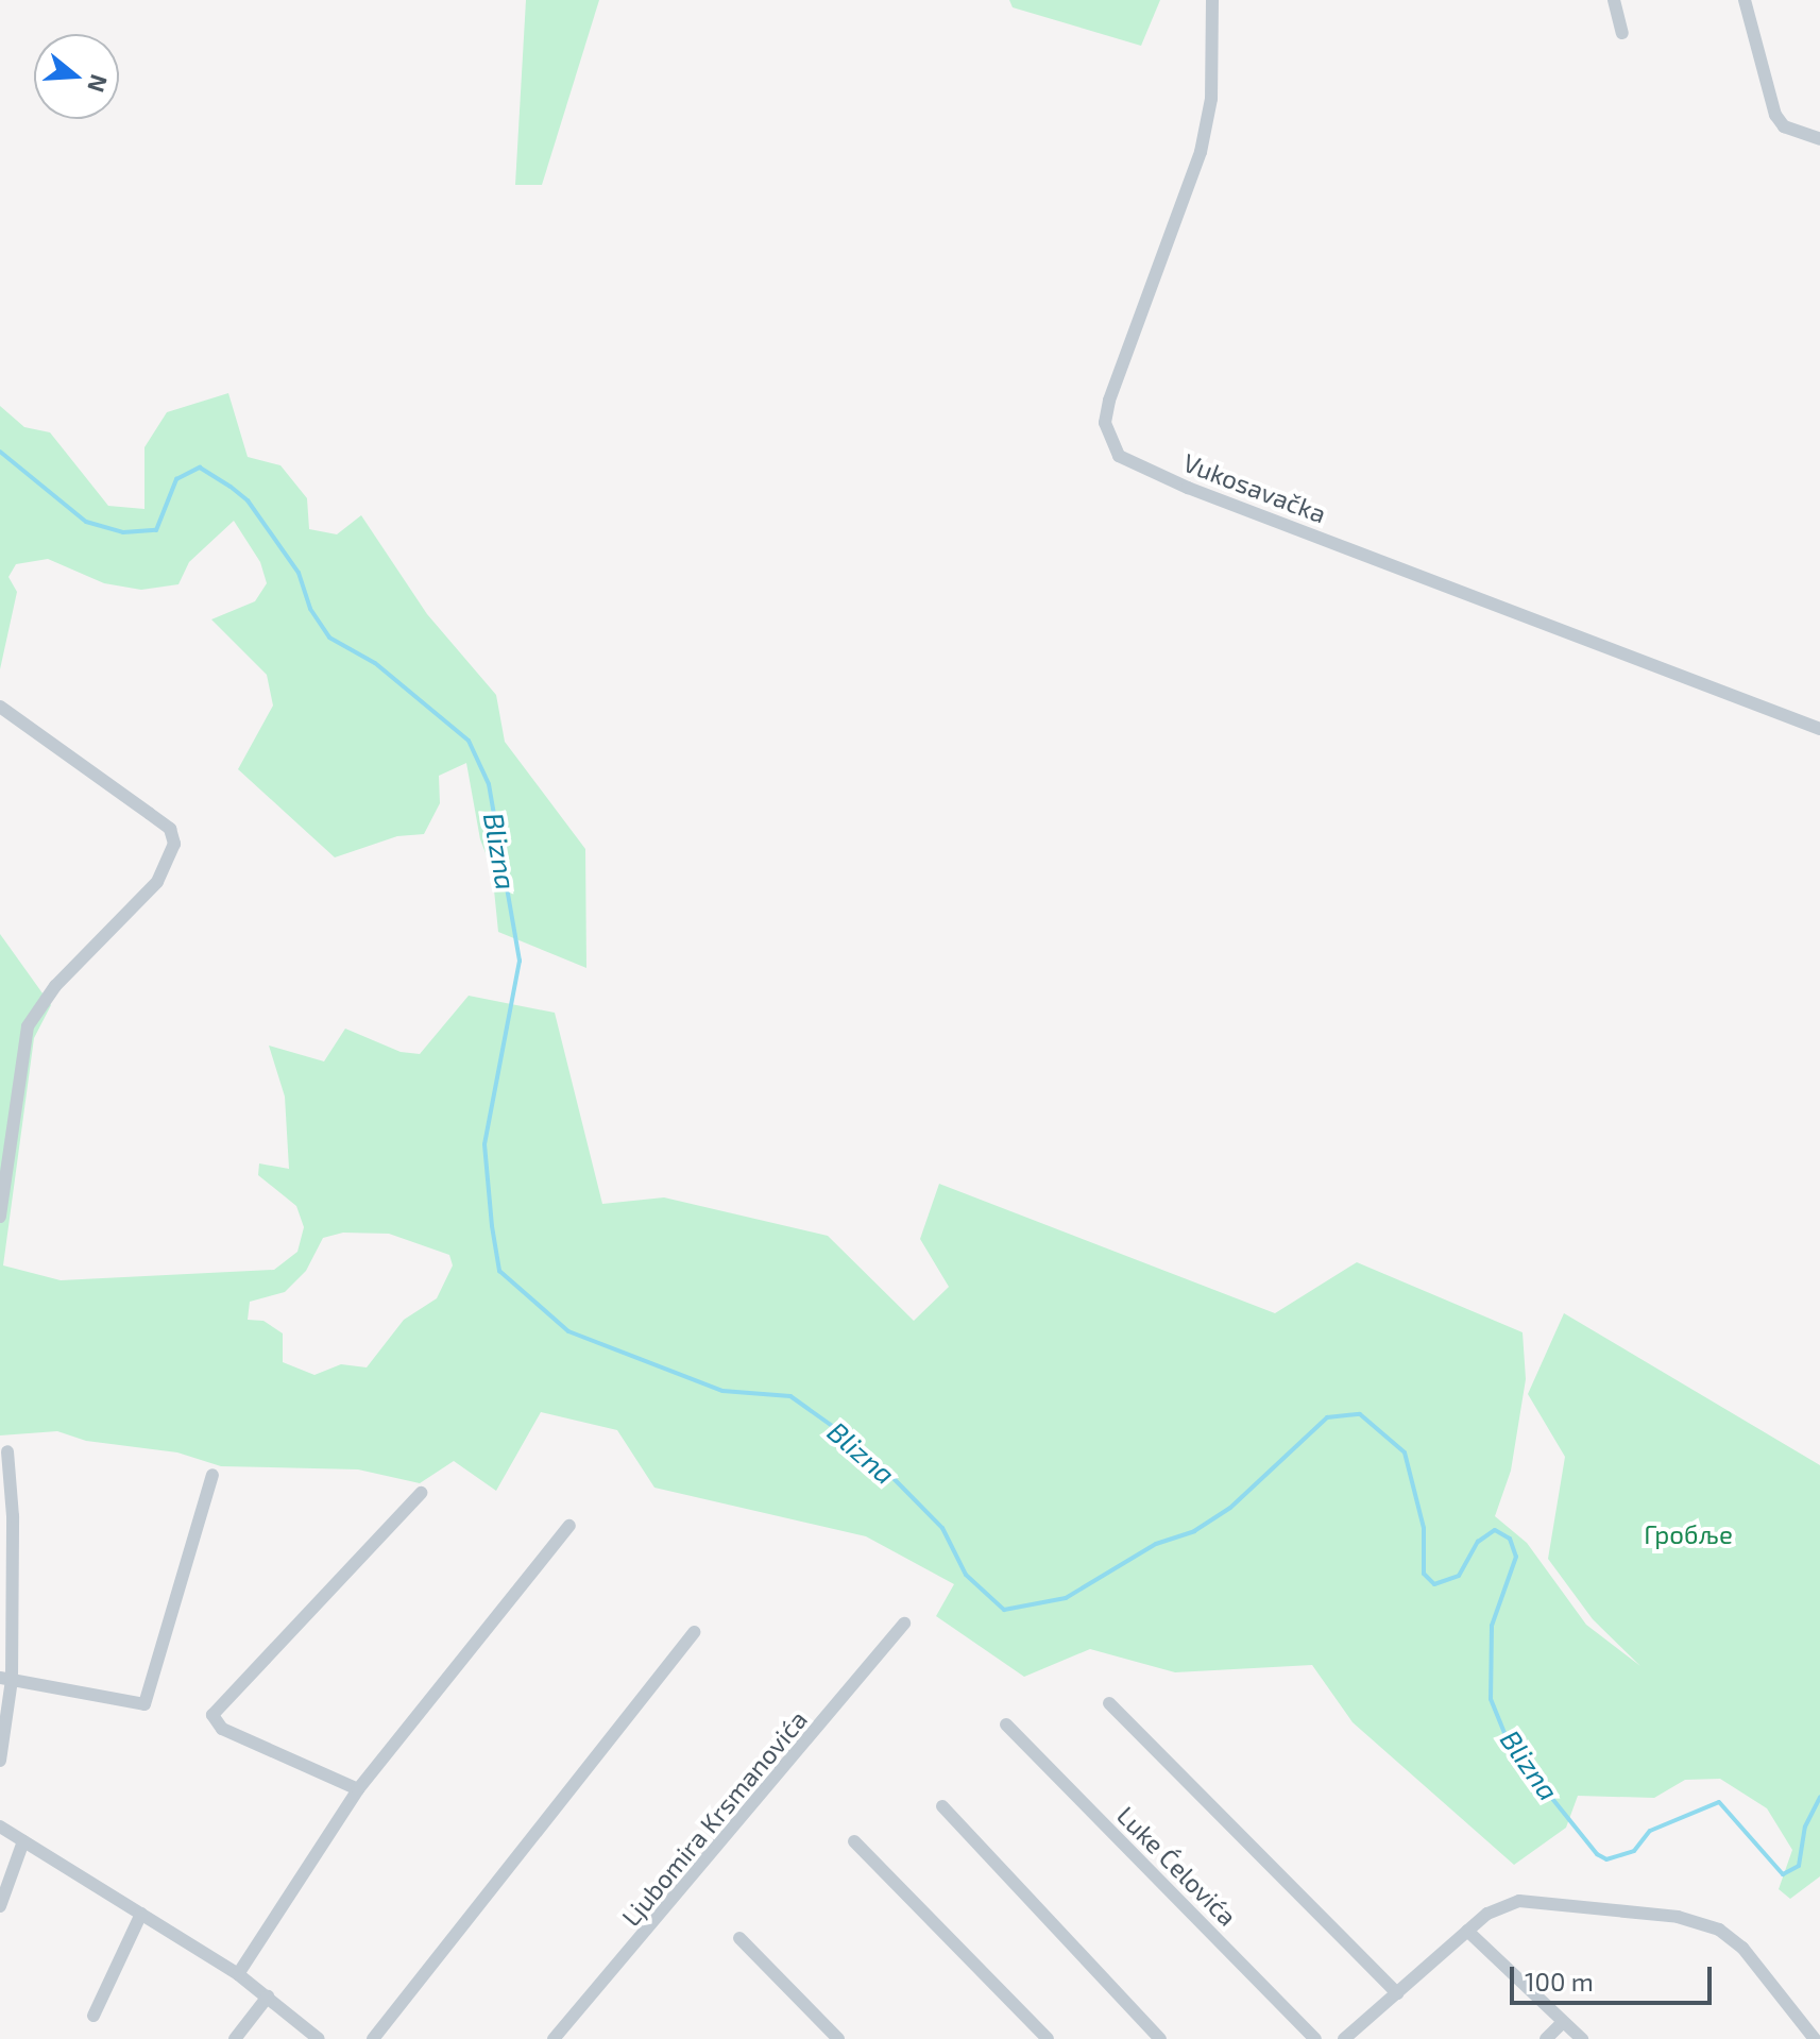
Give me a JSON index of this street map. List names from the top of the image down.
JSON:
{
  "streets": {
    "street": ["Vukosavačka", "Ljubomira Krsmanovića", "Luke Ćelovića"]
  },
  "water": ["Blizna"],
  "parks": ["Гробље"],
  "scale_bar": "100 m",
  "north": "right"
}
